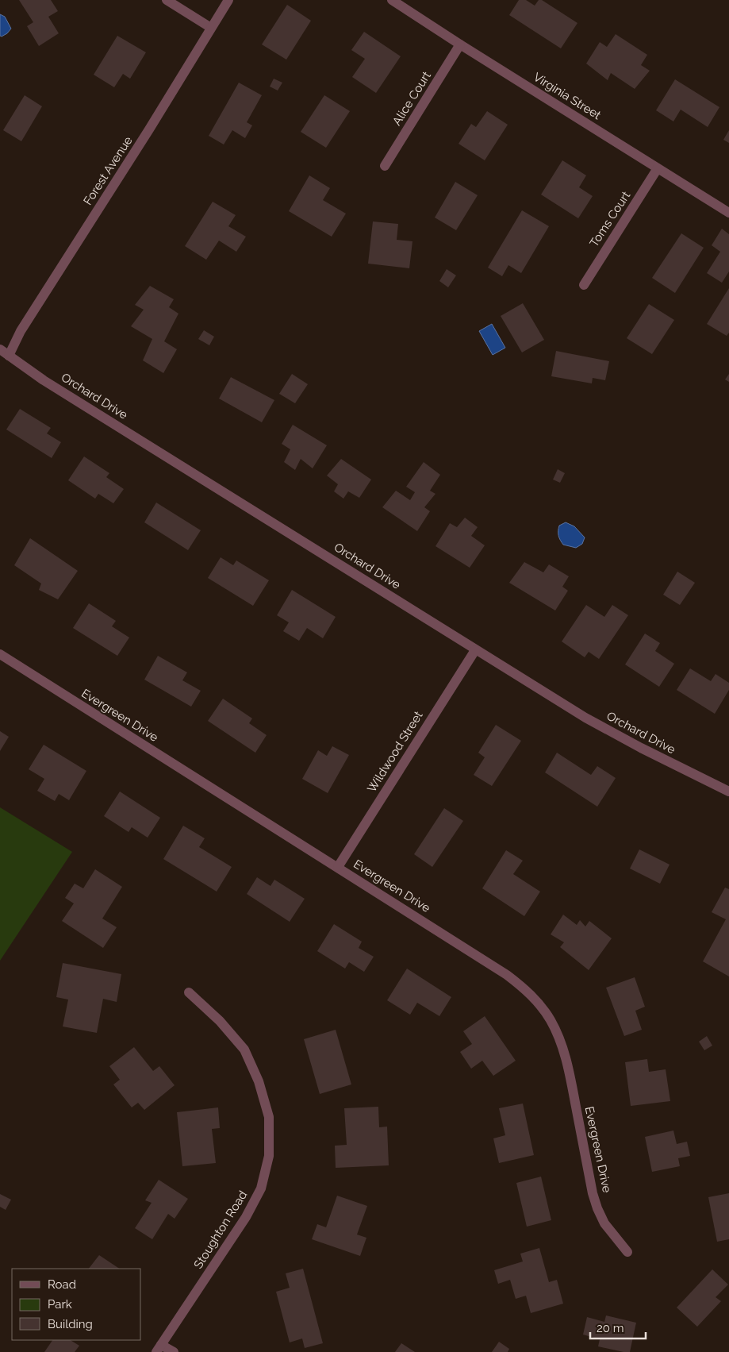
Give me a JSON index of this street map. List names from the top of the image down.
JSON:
{
  "streets": {
    "street": [
      "Virginia Street",
      "Alice Court",
      "Forest Avenue",
      "Toms Court",
      "Orchard Drive",
      "Evergreen Drive",
      "Wildwood Street",
      "Stoughton Road"
    ]
  },
  "crossings": [
    ["Virginia Street", "Alice Court"],
    ["Virginia Street", "Toms Court"],
    ["Forest Avenue", "Orchard Drive"],
    ["Orchard Drive", "Wildwood Street"],
    ["Evergreen Drive", "Wildwood Street"]
  ],
  "legend": ["Road", "Park", "Building"],
  "scale_bar": "20 m"
}
